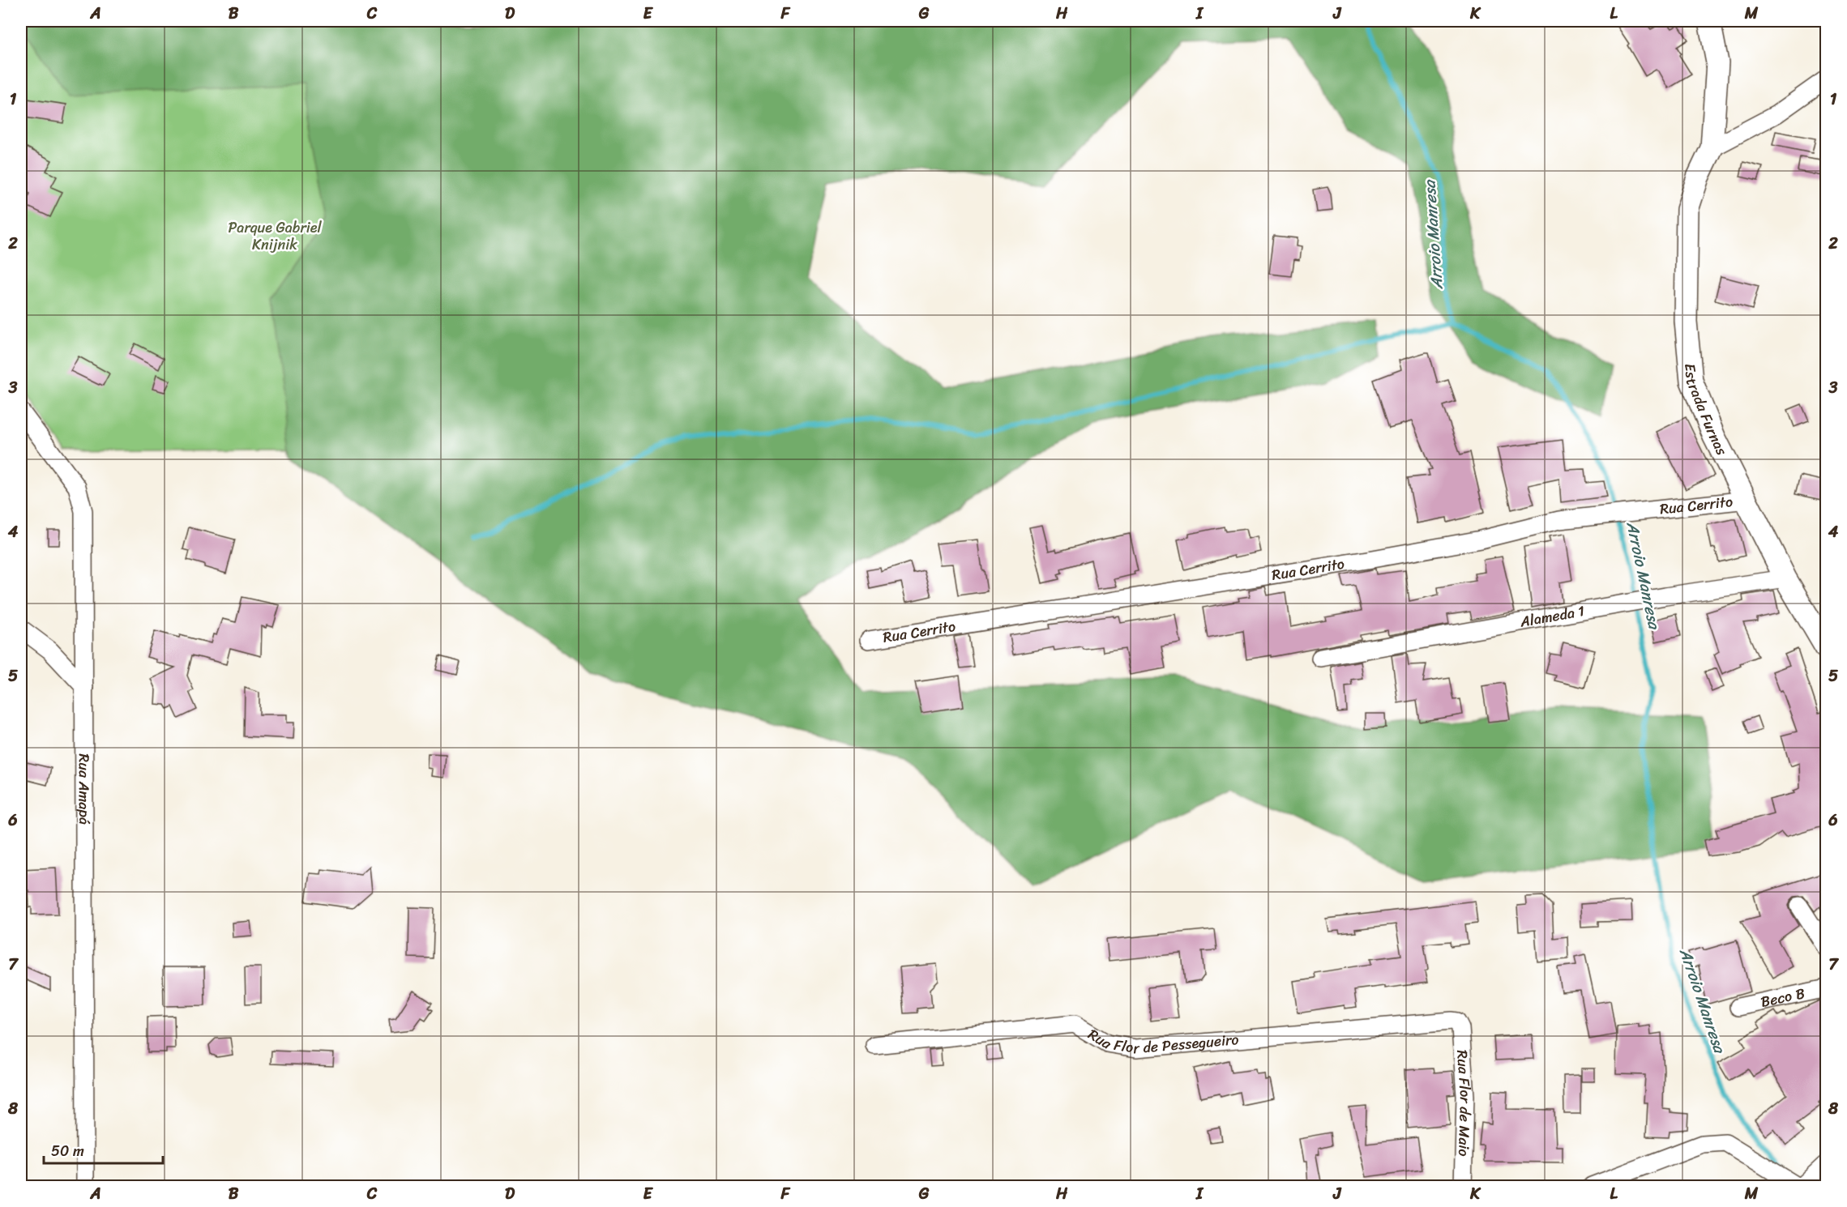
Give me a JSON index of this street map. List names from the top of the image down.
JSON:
{
  "streets": {
    "street": [
      "Estrada Furnas",
      "Rua Cerrito",
      "Alameda 1",
      "Rua Amapá",
      "Beco B",
      "Rua Flor de Pessegueiro",
      "Rua Flor de Maio"
    ]
  },
  "crossings": [
    ["Estrada Furnas", "Rua Cerrito"],
    ["Estrada Furnas", "Alameda 1"],
    ["Rua Flor de Pessegueiro", "Rua Flor de Maio"]
  ],
  "water": ["Arroio Manresa"],
  "parks": ["Parque Gabriel Knijnik"],
  "scale_bar": "50 m",
  "grid": {
    "columns": [
      "A",
      "B",
      "C",
      "D",
      "E",
      "F",
      "G",
      "H",
      "I",
      "J",
      "K",
      "L",
      "M"
    ],
    "rows": [
      "1",
      "2",
      "3",
      "4",
      "5",
      "6",
      "7",
      "8"
    ]
  }
}
